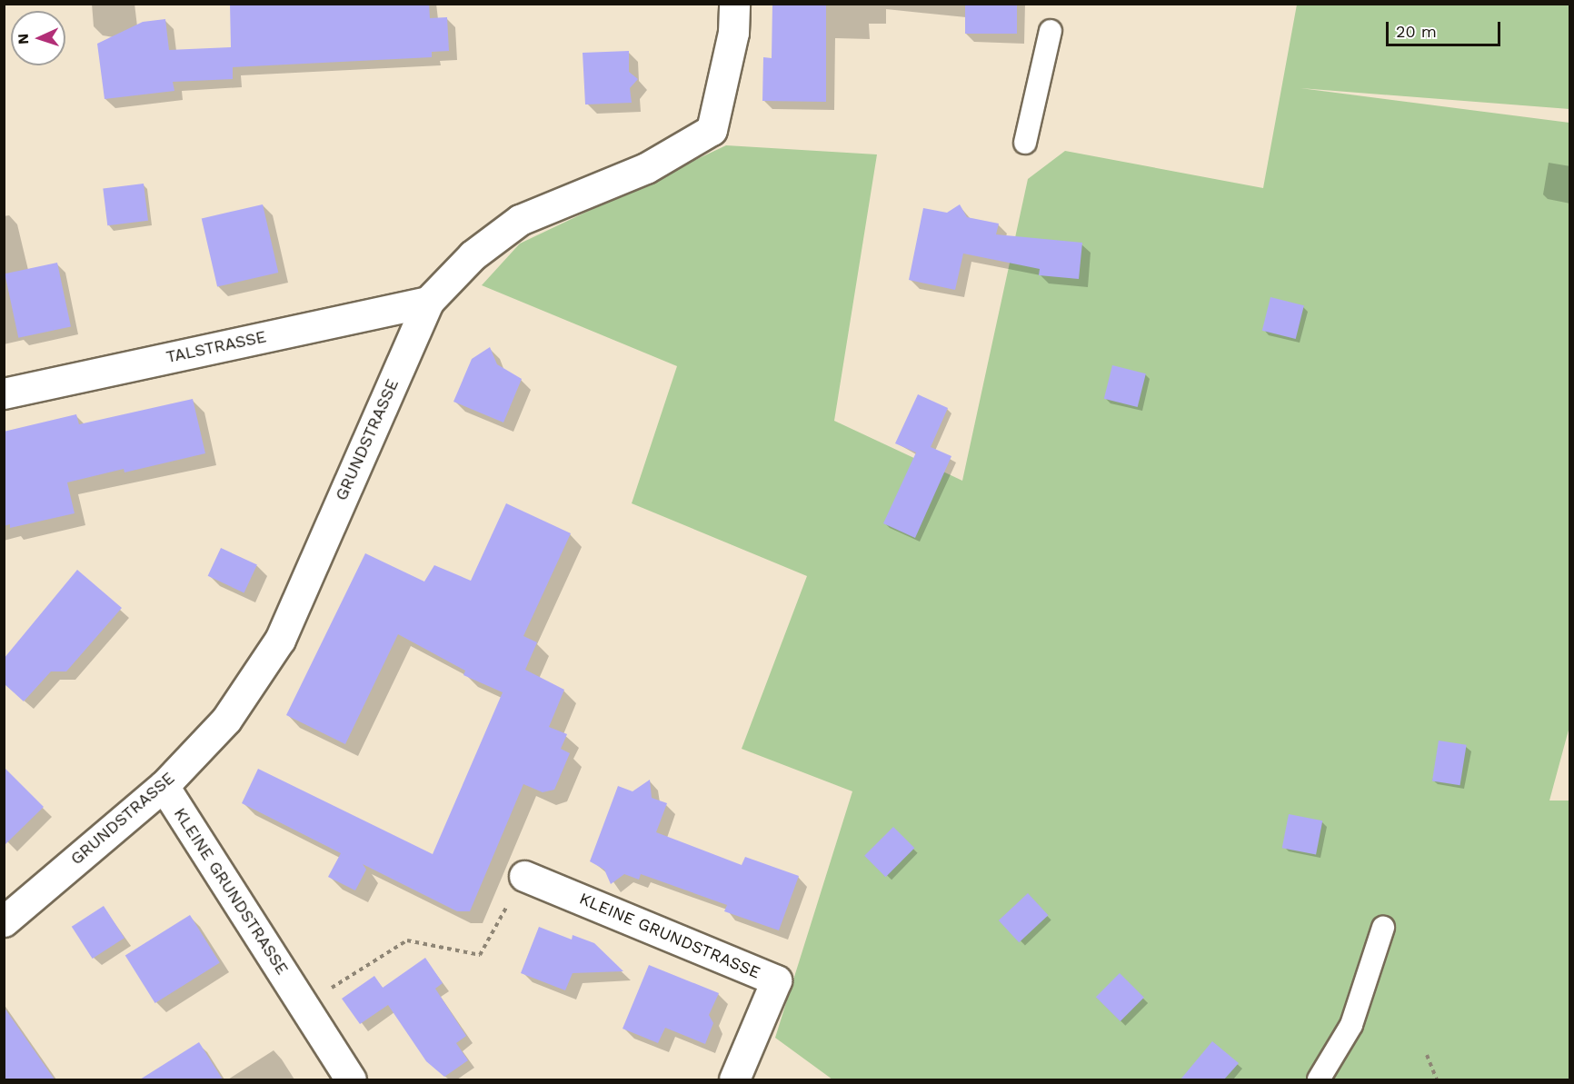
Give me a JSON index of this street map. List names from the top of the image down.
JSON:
{
  "streets": {
    "street": ["TALSTRASSE", "GRUNDSTRASSE", "KLEINE GRUNDSTRASSE"]
  },
  "crossings": [
    ["TALSTRASSE", "GRUNDSTRASSE"],
    ["GRUNDSTRASSE", "KLEINE GRUNDSTRASSE"]
  ],
  "scale_bar": "20 m",
  "north": "left"
}
